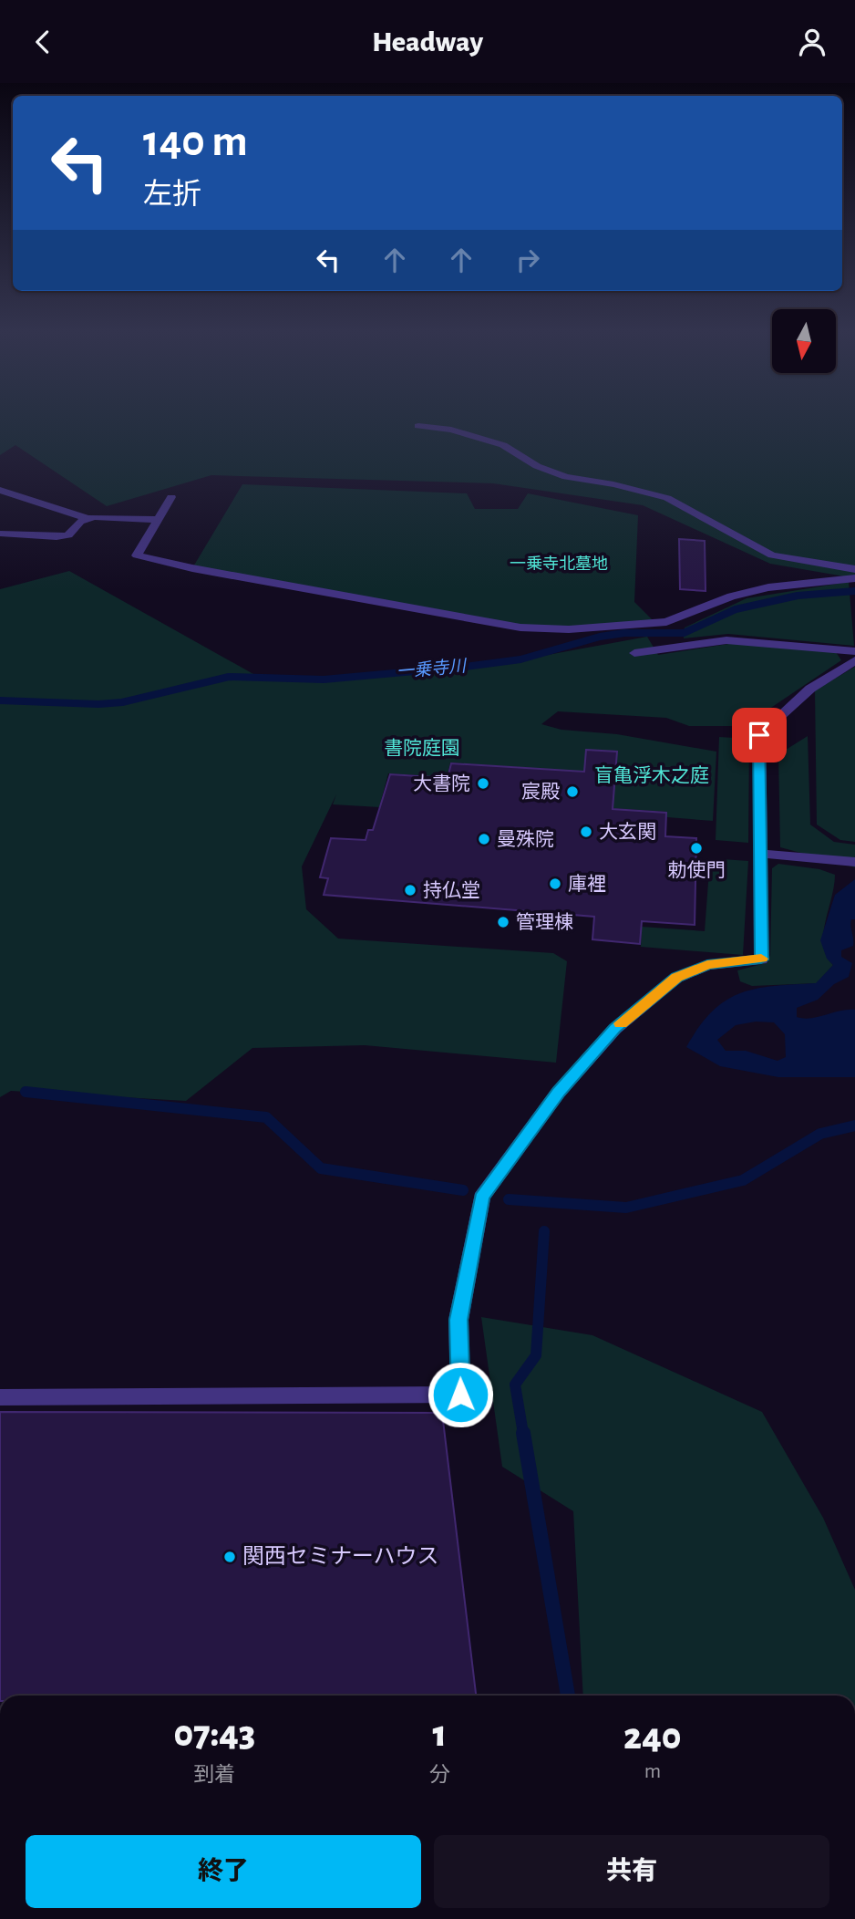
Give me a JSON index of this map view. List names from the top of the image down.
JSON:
{
  "water": ["一乗寺川"],
  "parks": ["一乗寺北墓地", "書院庭園", "盲亀浮木之庭"],
  "places": [
    "大書院",
    "宸殿",
    "大玄関",
    "曼殊院",
    "勅使門",
    "庫裡",
    "持仏堂",
    "管理棟",
    "関西セミナーハウス"
  ],
  "north": "bottom",
  "page": {
    "header": "Headway",
    "turn": ["140 m", "左折"],
    "eta": [
      "07:43",
      "到着",
      "1",
      "分",
      "240",
      "m"
    ],
    "buttons": ["終了", "共有"]
  }
}
